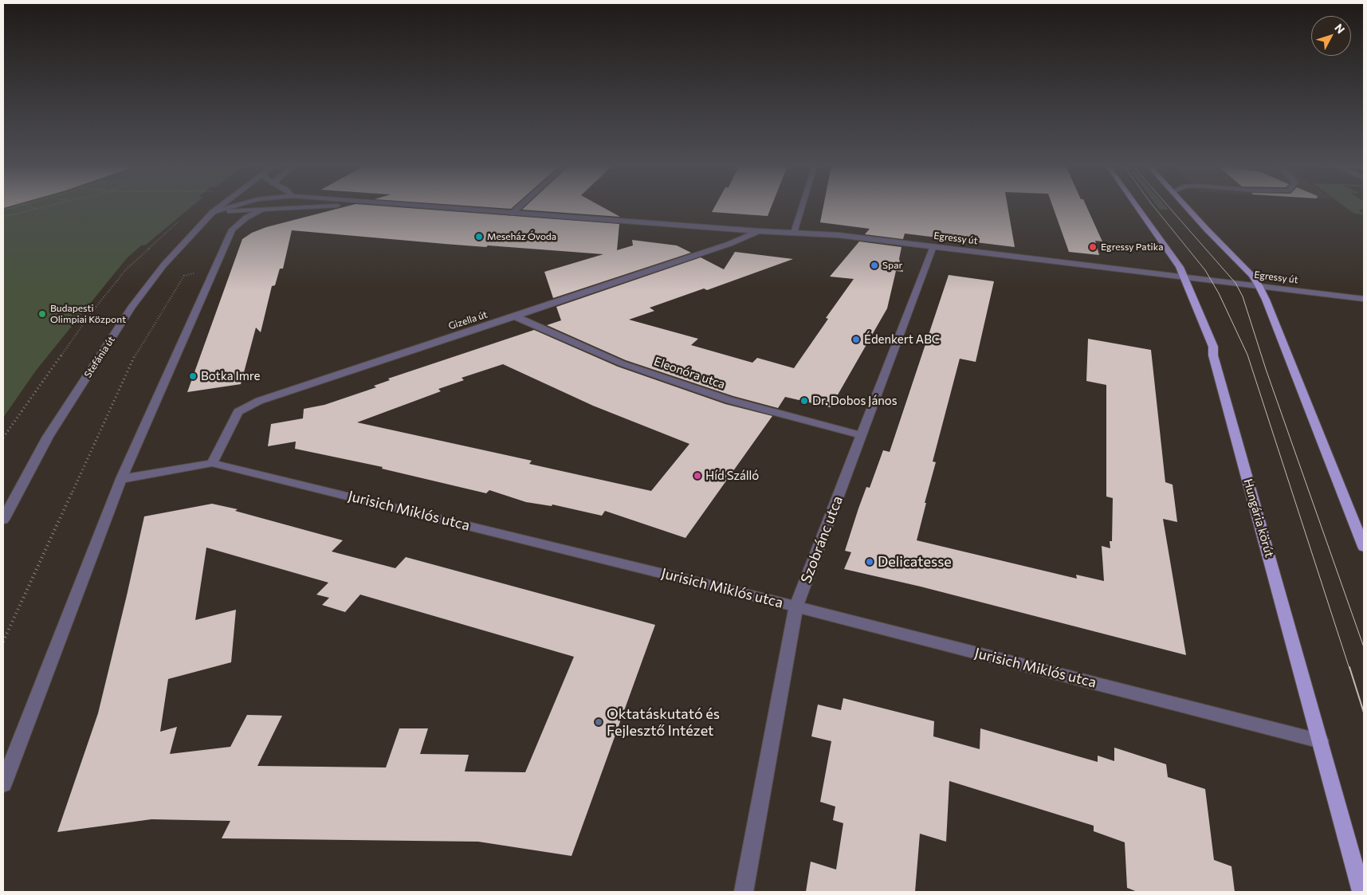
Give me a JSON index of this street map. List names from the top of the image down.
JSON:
{
  "streets": {
    "main road": ["Hungária körút"],
    "street": [
      "Egressy út",
      "Gizella út",
      "Stefánia út",
      "Eleonóra utca",
      "Jurisich Miklós utca",
      "Szobránc utca"
    ]
  },
  "crossings": [
    ["Egressy út", "Gizella út"],
    ["Egressy út", "Stefánia út"],
    ["Egressy út", "Hungária körút"],
    ["Egressy út", "Szobránc utca"],
    ["Gizella út", "Eleonóra utca"],
    ["Gizella út", "Jurisich Miklós utca"],
    ["Eleonóra utca", "Szobránc utca"],
    ["Jurisich Miklós utca", "Hungária körút"],
    ["Jurisich Miklós utca", "Szobránc utca"]
  ],
  "places": [
    "Meseház Óvoda",
    "Egressy Patika",
    "Spar",
    "Budapesti Olimpiai Központ",
    "Édenkert ABC",
    "Botka Imre",
    "Dr. Dobos János",
    "Híd Szálló",
    "Delicatesse",
    "Oktatáskutató és Fejlesztő Intézet"
  ],
  "north": "top right"
}
